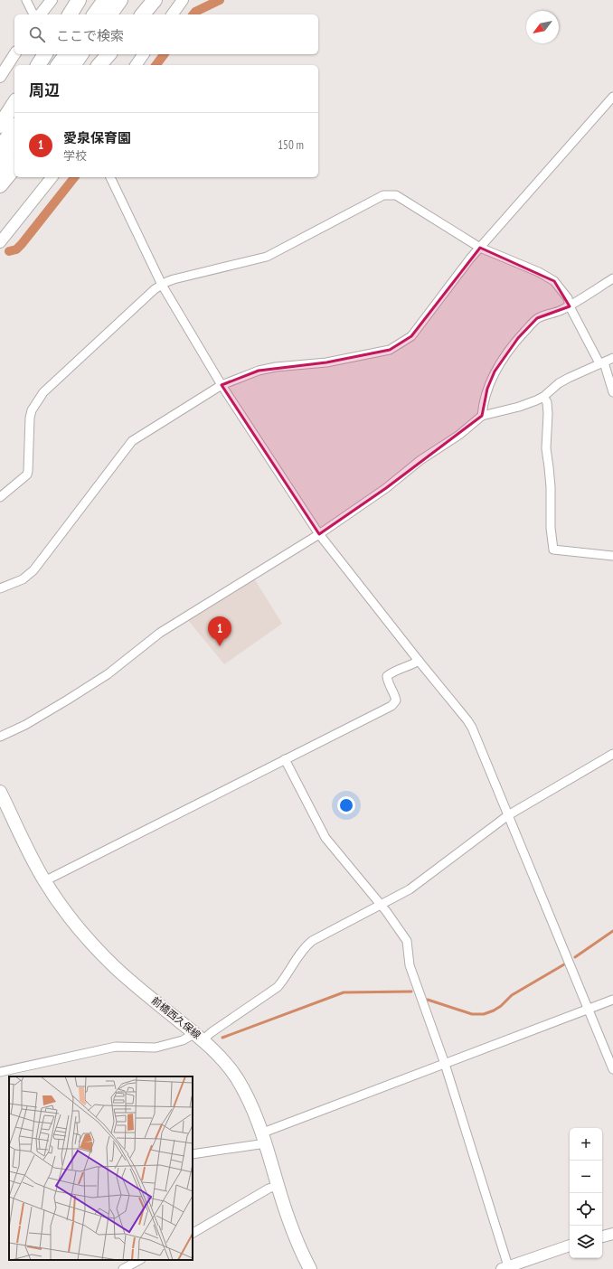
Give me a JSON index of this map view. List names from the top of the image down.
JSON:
{
  "streets": {
    "main road": ["前橋西久保線"]
  },
  "north": "bottom left",
  "page": {
    "search": "ここで検索",
    "heading": "周辺",
    "list": [
      {
        "mark": "1",
        "name": "愛泉保育園",
        "note": "学校",
        "value": "150 m"
      }
    ],
    "pins": "1",
    "map_buttons": ["+", "−"]
  }
}
